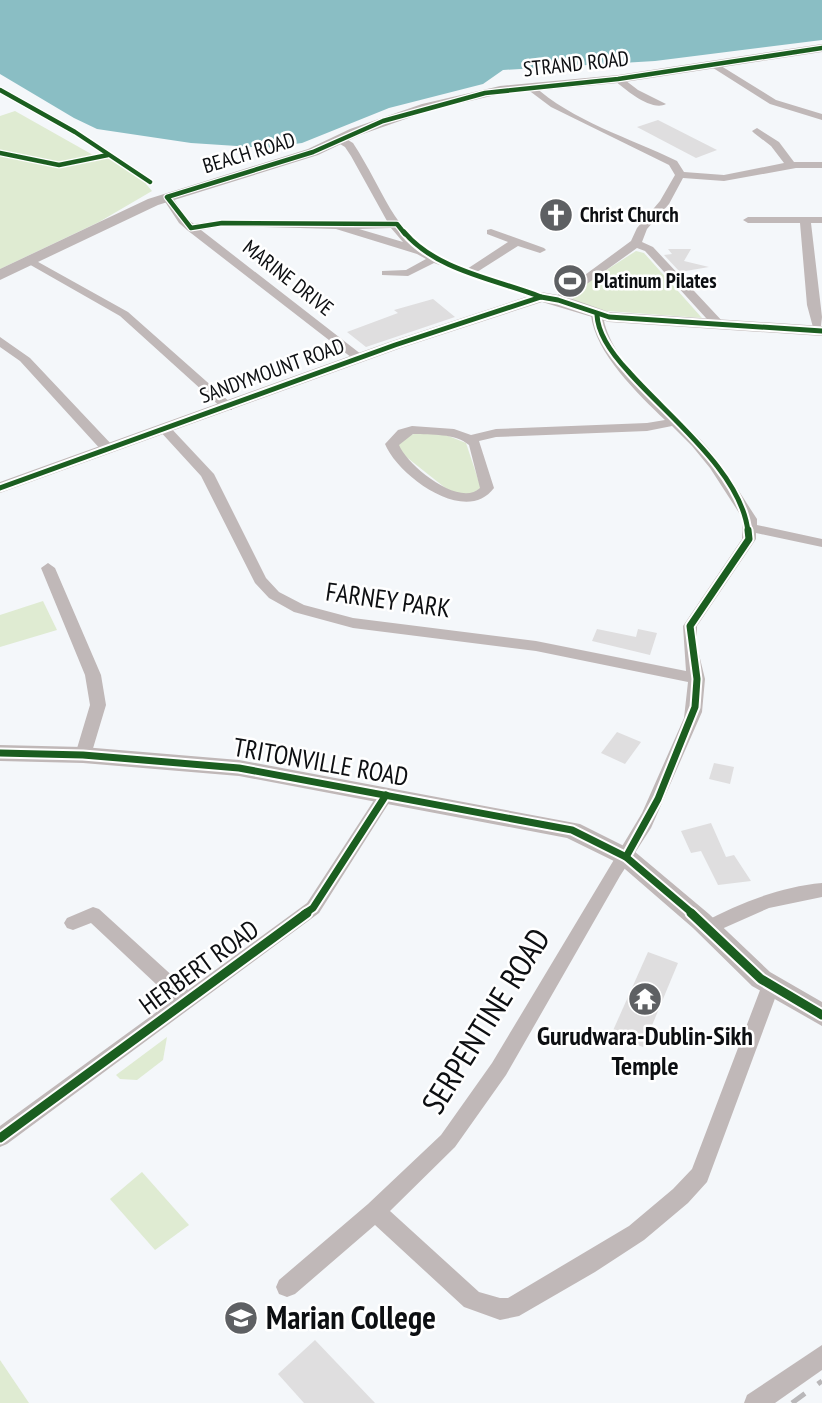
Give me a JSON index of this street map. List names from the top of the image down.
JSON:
{
  "streets": {
    "main road": ["STRAND ROAD", "BEACH ROAD"],
    "street": [
      "MARINE DRIVE",
      "SANDYMOUNT ROAD",
      "FARNEY PARK",
      "TRITONVILLE ROAD",
      "HERBERT ROAD",
      "SERPENTINE ROAD"
    ]
  },
  "crossings": [
    ["STRAND ROAD", "BEACH ROAD"],
    ["BEACH ROAD", "MARINE DRIVE"],
    ["MARINE DRIVE", "SANDYMOUNT ROAD"],
    ["SANDYMOUNT ROAD", "FARNEY PARK"],
    ["FARNEY PARK", "SERPENTINE ROAD"],
    ["TRITONVILLE ROAD", "HERBERT ROAD"],
    ["TRITONVILLE ROAD", "SERPENTINE ROAD"]
  ],
  "places": {
    "church": ["Christ Church"],
    "sports": ["Platinum Pilates"],
    "temple": ["Gurudwara-Dublin-Sikh Temple"],
    "school or university": ["Marian College"]
  }
}
